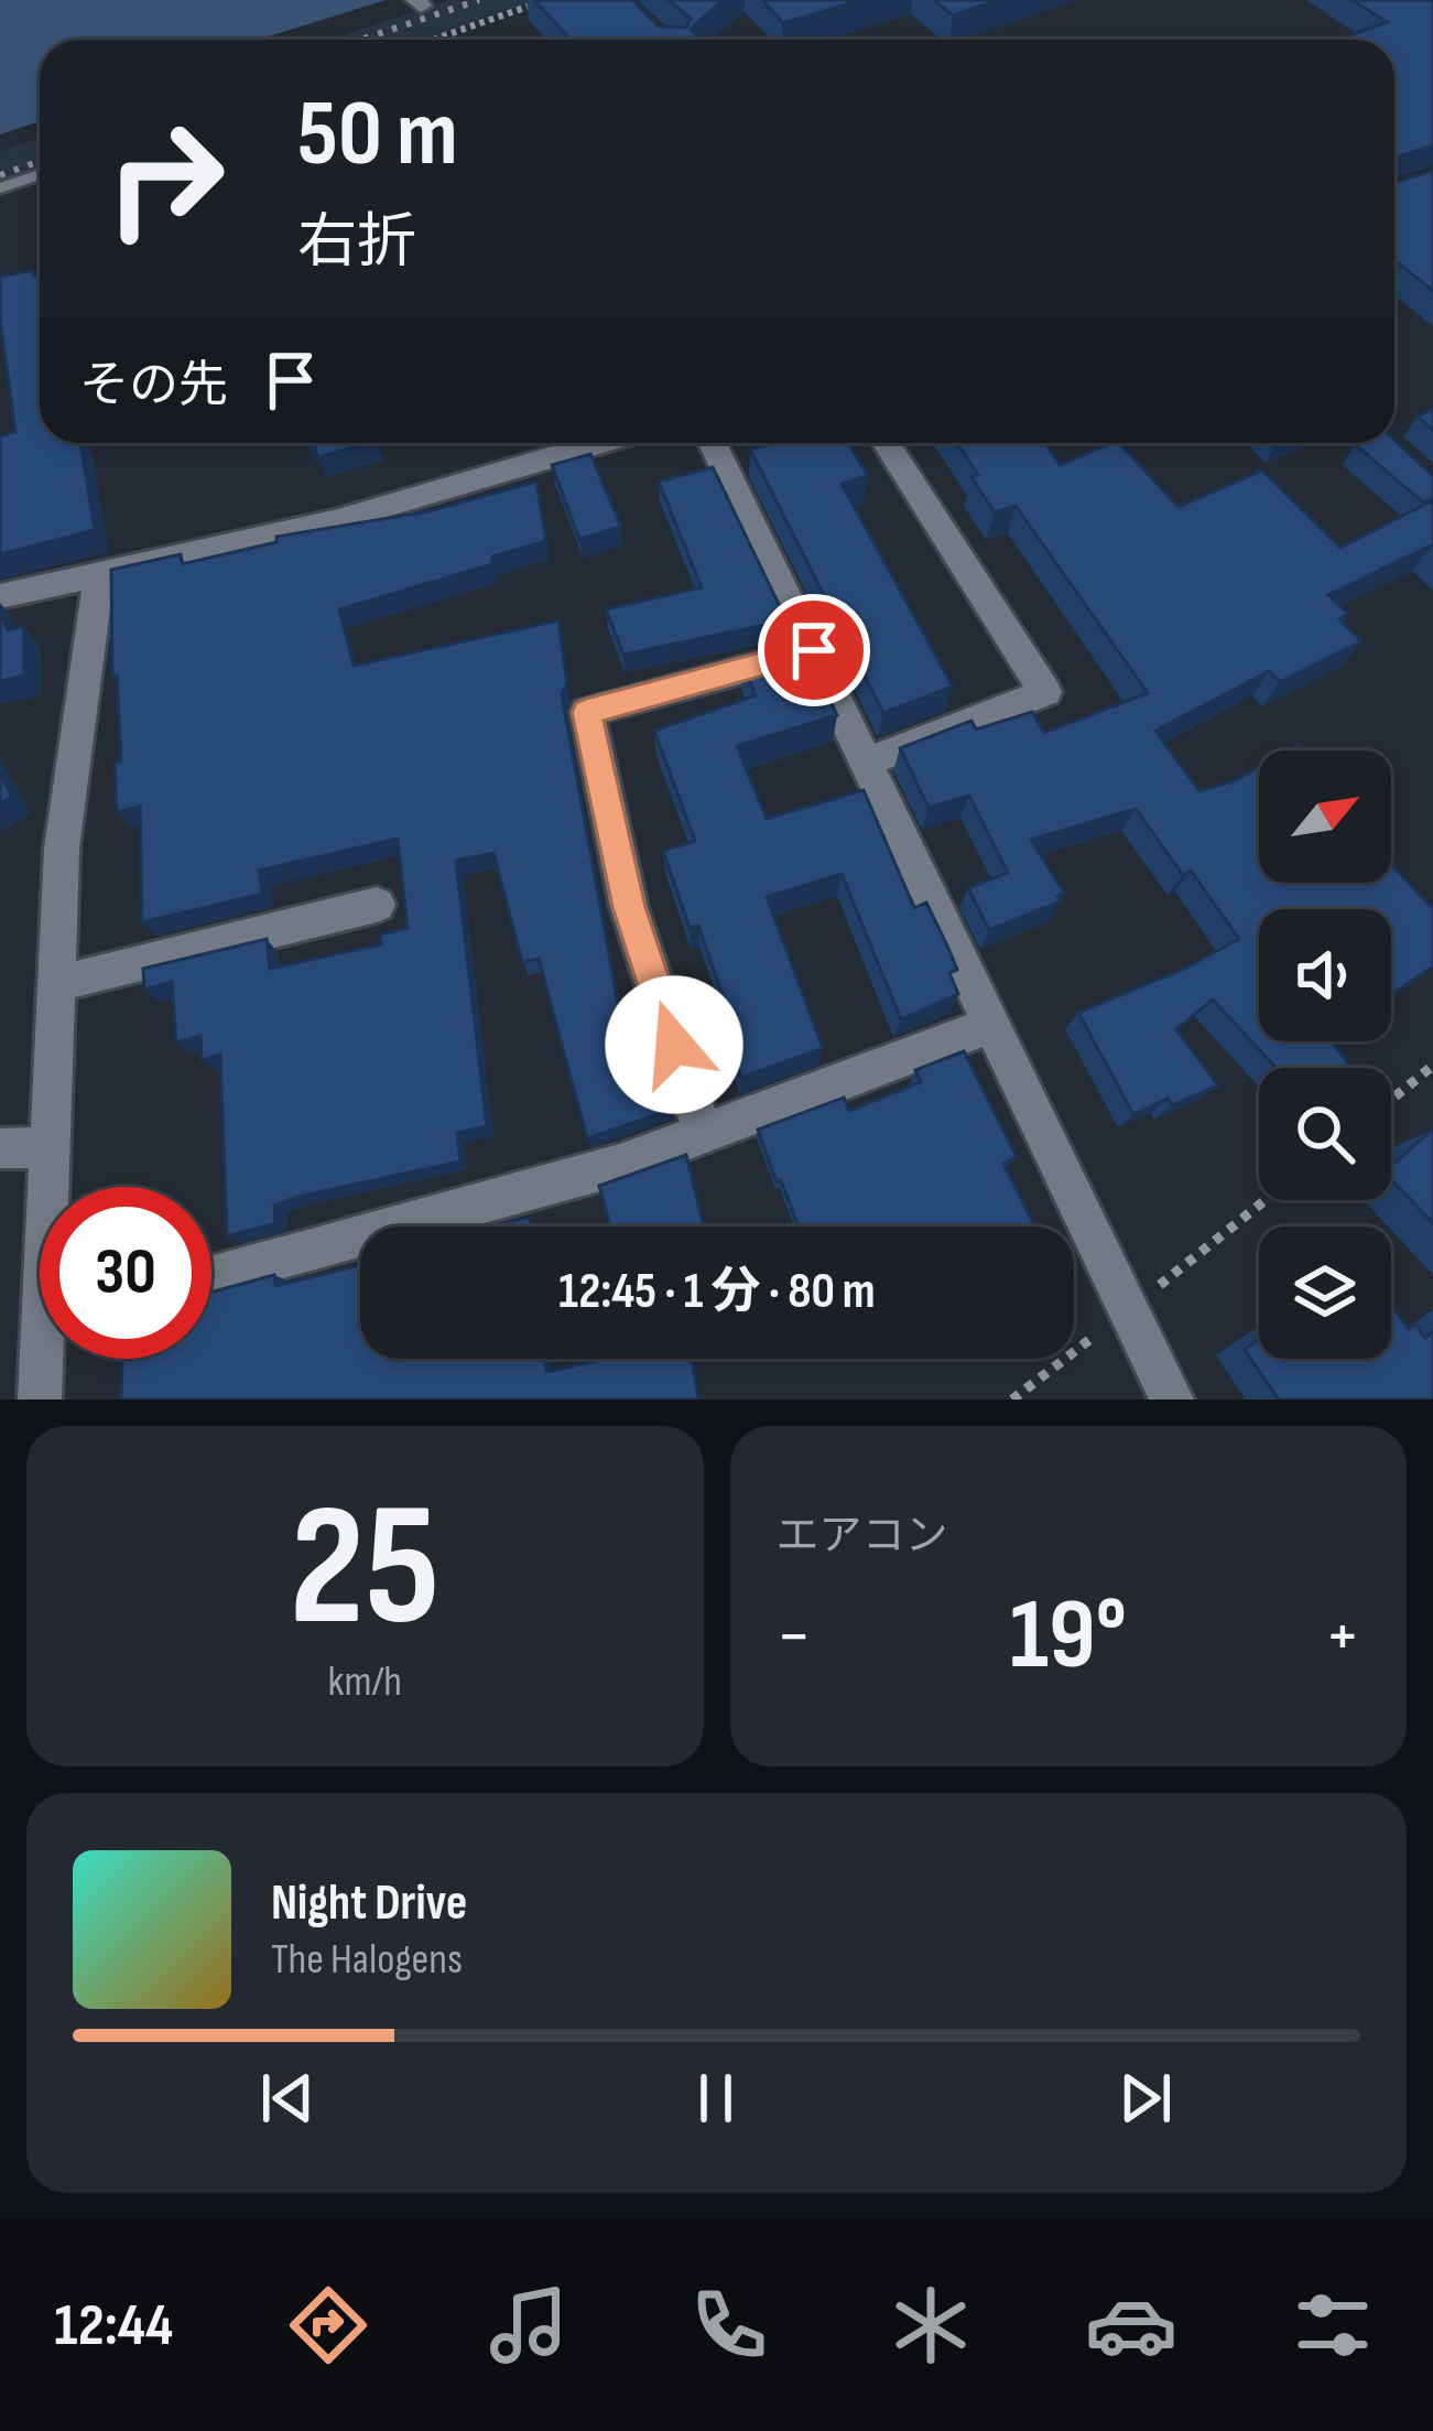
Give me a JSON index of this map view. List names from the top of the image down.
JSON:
{
  "north": "top right",
  "page": {
    "turn": ["50 m", "右折"],
    "then": "その先",
    "limit": "30",
    "trip": "12:45 · 1 分 · 80 m",
    "tile": [
      ["25", "km/h"],
      "エアコン"
    ],
    "heat": ["−", "19°", "+"],
    "song": ["Night Drive", "The Halogens"],
    "tabs": "12:44"
  }
}
